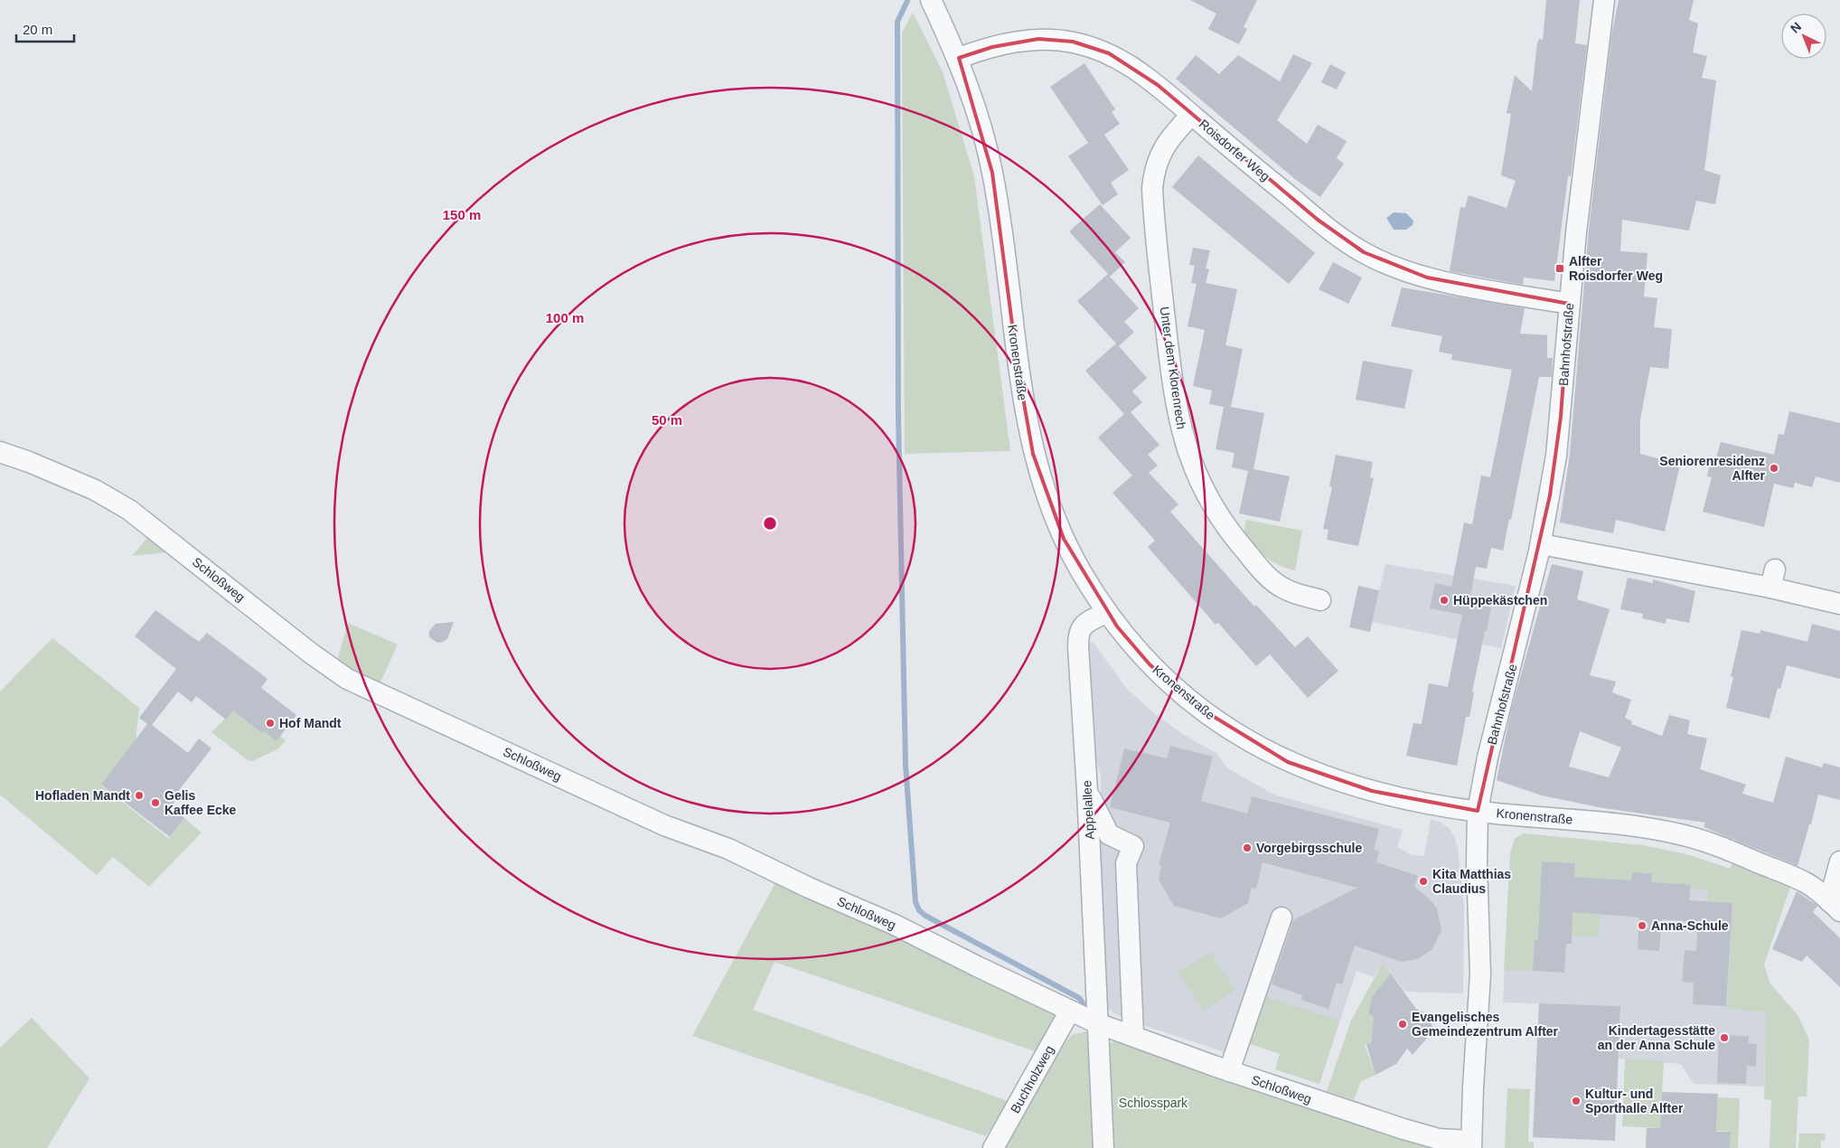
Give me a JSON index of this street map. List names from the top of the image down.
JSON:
{
  "streets": {
    "street": [
      "Roisdorfer Weg",
      "Bahnhofstraße",
      "Kronenstraße",
      "Unter dem Klorenrech",
      "Schloßweg",
      "Appelallee",
      "Buchholzweg"
    ]
  },
  "crossings": [
    ["Roisdorfer Weg", "Bahnhofstraße"],
    ["Roisdorfer Weg", "Kronenstraße"],
    ["Roisdorfer Weg", "Unter dem Klorenrech"],
    ["Bahnhofstraße", "Kronenstraße"],
    ["Bahnhofstraße", "Schloßweg"],
    ["Kronenstraße", "Appelallee"],
    ["Schloßweg", "Appelallee"],
    ["Schloßweg", "Buchholzweg"]
  ],
  "parks": ["Schlosspark"],
  "places": {
    "transit": ["Alfter Roisdorfer Weg"],
    "other": [
      "Seniorenresidenz Alfter",
      "Hüppekästchen",
      "Hof Mandt",
      "Hofladen Mandt",
      "Gelis Kaffee Ecke",
      "Vorgebirgsschule",
      "Kita Matthias Claudius",
      "Anna-Schule",
      "Evangelisches Gemeindezentrum Alfter",
      "Kindertagesstätte an der Anna Schule",
      "Kultur- und Sporthalle Alfter"
    ]
  },
  "scale_bar": "20 m",
  "north": "top left",
  "rings": ["150 m", "100 m", "50 m"]
}
